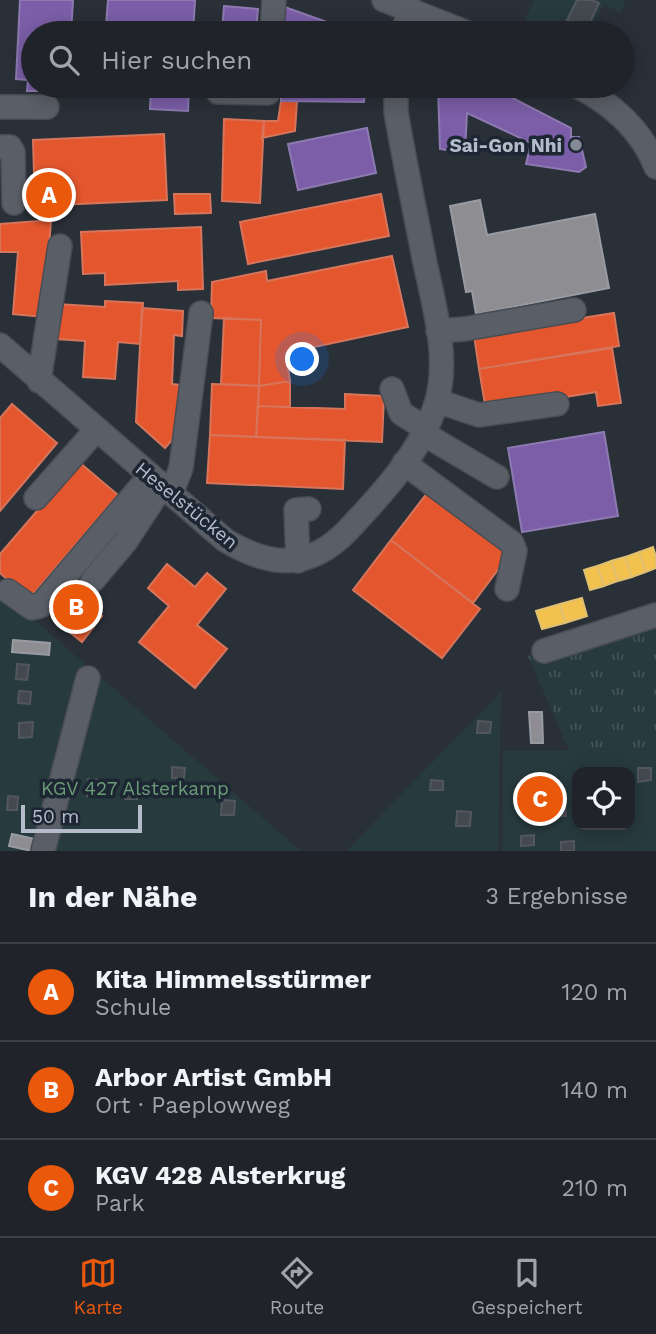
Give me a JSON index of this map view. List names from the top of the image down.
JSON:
{
  "streets": {
    "street": ["Heselstücken"]
  },
  "parks": ["KGV 427 Alsterkamp"],
  "places": ["Sai-Gon Nhi"],
  "scale_bar": "50 m",
  "page": {
    "search": "Hier suchen",
    "pins": ["A", "B", "C"],
    "scale": "50 m",
    "heading": ["In der Nähe", "3 Ergebnisse"],
    "list": [
      {
        "mark": "A",
        "name": "Kita Himmelsstürmer",
        "note": "Schule",
        "value": "120 m"
      },
      {
        "mark": "B",
        "name": "Arbor Artist GmbH",
        "note": "Ort · Paeplowweg",
        "value": "140 m"
      },
      {
        "mark": "C",
        "name": "KGV 428 Alsterkrug",
        "note": "Park",
        "value": "210 m"
      }
    ],
    "nav": ["Karte", "Route", "Gespeichert"]
  }
}
